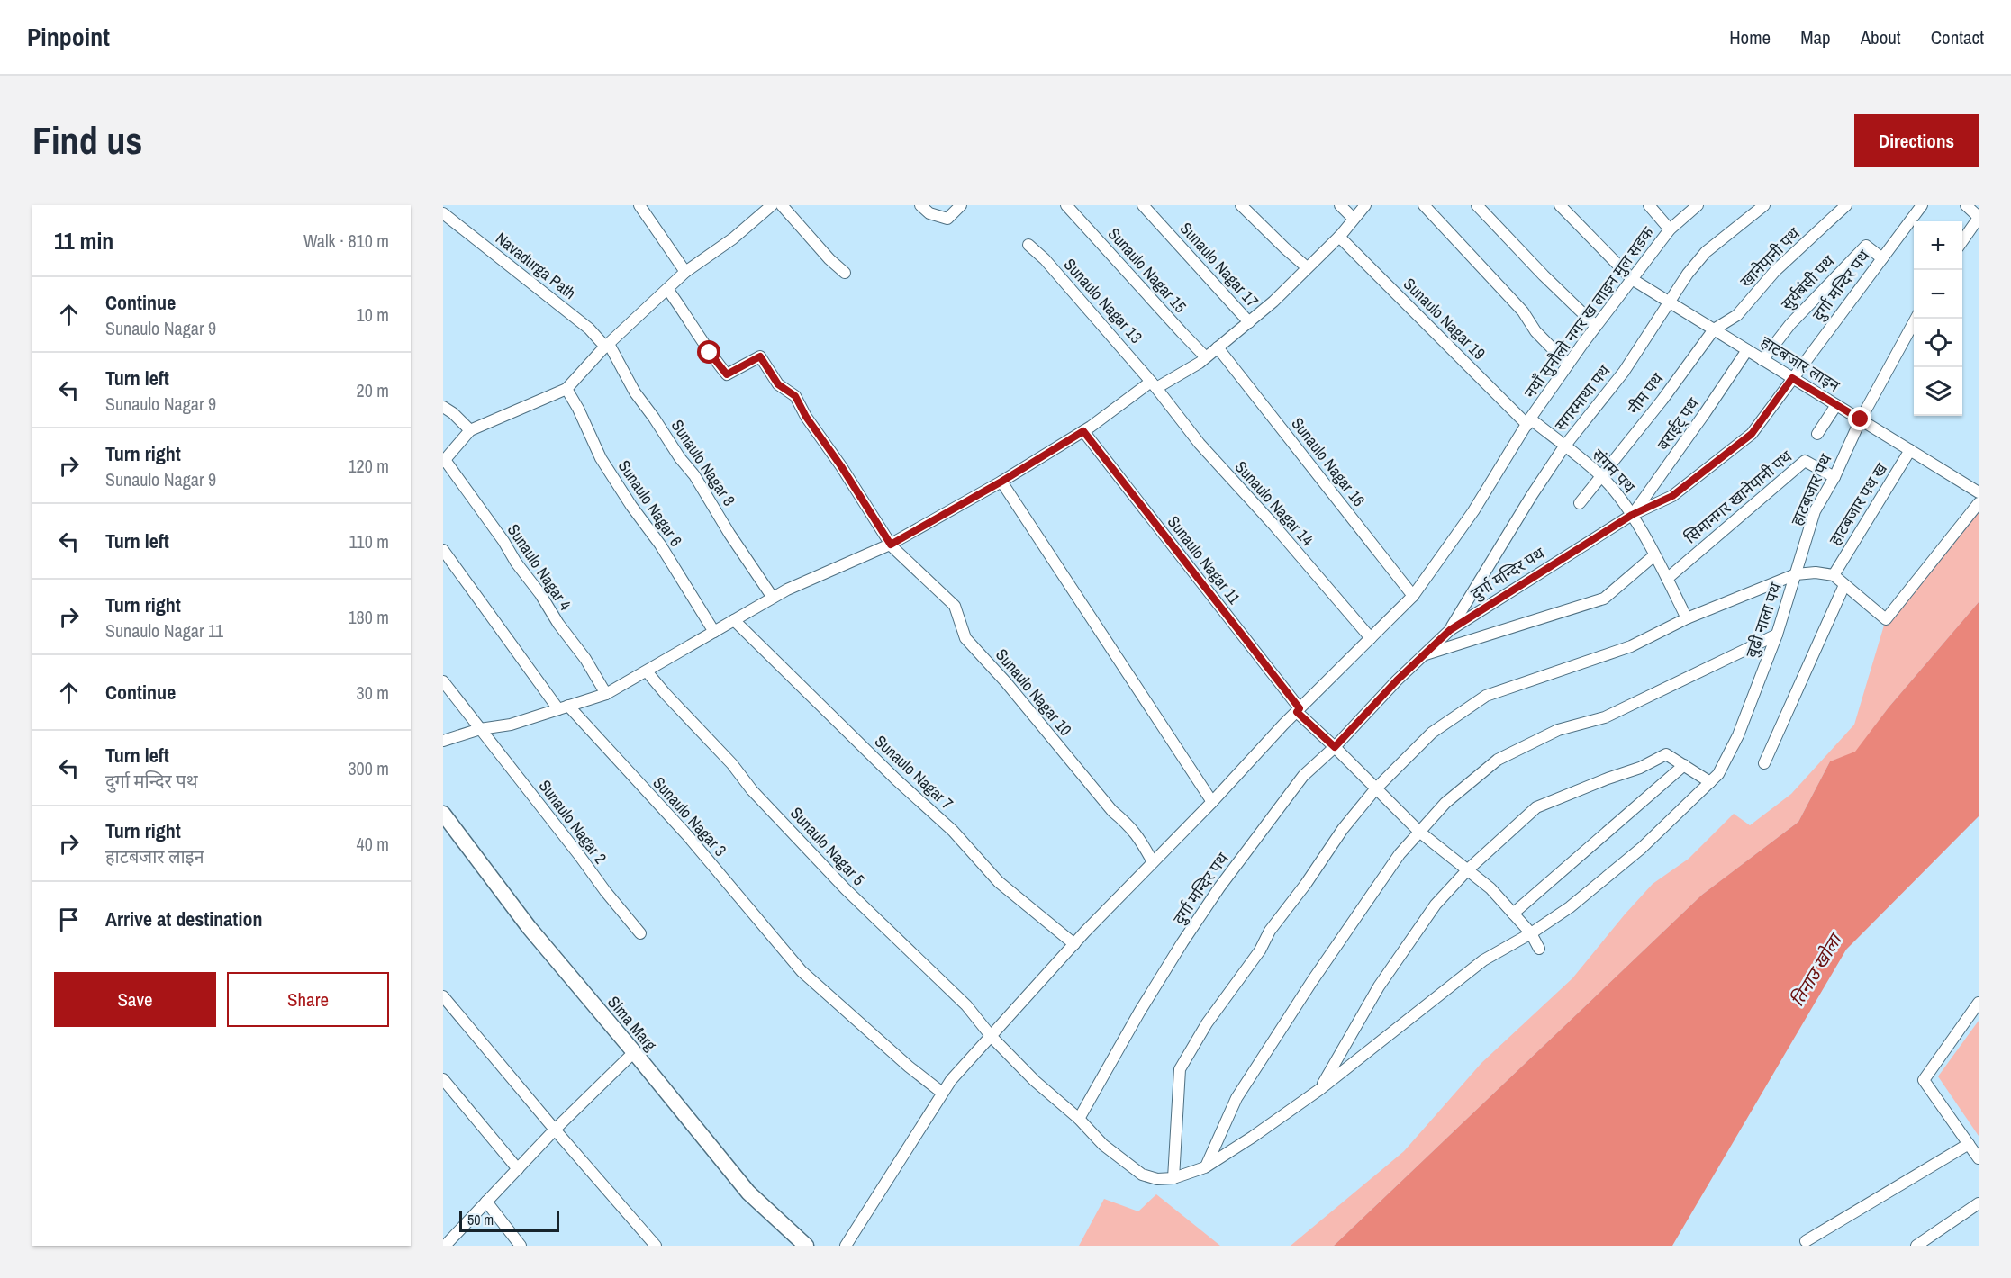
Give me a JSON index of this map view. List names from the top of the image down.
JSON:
{
  "streets": {
    "street": [
      "खानेपानी पथ",
      "Sunaulo Nagar 17",
      "Navadurga Path",
      "Sunaulo Nagar 15",
      "सुर्यबंसी पथ",
      "दुर्गा मन्दिर पथ",
      "Sunaulo Nagar 13",
      "नयाँ सुनौलो नगर ख लाइन मुल सडक",
      "Sunaulo Nagar 19",
      "हाटबजार लाइन",
      "नीम पथ",
      "सगरमाथा पथ",
      "बराईट् पथ",
      "Sunaulo Nagar 16",
      "Sunaulo Nagar 8",
      "संगम पथ",
      "हाटबजार पथ",
      "सिमानगर खानेपानी पथ",
      "Sunaulo Nagar 6",
      "Sunaulo Nagar 14",
      "हाटबजार पथ ख",
      "Sunaulo Nagar 11",
      "Sunaulo Nagar 4",
      "बुढी नाला पथ",
      "Sunaulo Nagar 10",
      "Sunaulo Nagar 7",
      "Sunaulo Nagar 3",
      "Sunaulo Nagar 2",
      "Sunaulo Nagar 5",
      "Sima Marg"
    ]
  },
  "crossings": [
    ["खानेपानी पथ", "हाटबजार लाइन"],
    ["खानेपानी पथ", "नीम पथ"],
    ["Navadurga Path", "Sunaulo Nagar 8"],
    ["सुर्यबंसी पथ", "दुर्गा मन्दिर पथ"],
    ["सुर्यबंसी पथ", "हाटबजार लाइन"],
    ["दुर्गा मन्दिर पथ", "हाटबजार लाइन"],
    ["दुर्गा मन्दिर पथ", "सगरमाथा पथ"],
    ["दुर्गा मन्दिर पथ", "बराईट् पथ"],
    ["दुर्गा मन्दिर पथ", "संगम पथ"],
    ["दुर्गा मन्दिर पथ", "Sunaulo Nagar 11"],
    ["दुर्गा मन्दिर पथ", "Sunaulo Nagar 5"],
    ["Sunaulo Nagar 13", "Sunaulo Nagar 14"],
    ["नयाँ सुनौलो नगर ख लाइन मुल सडक", "Sunaulo Nagar 19"],
    ["नयाँ सुनौलो नगर ख लाइन मुल सडक", "हाटबजार लाइन"],
    ["नयाँ सुनौलो नगर ख लाइन मुल सडक", "Sunaulo Nagar 16"],
    ["नयाँ सुनौलो नगर ख लाइन मुल सडक", "संगम पथ"],
    ["नयाँ सुनौलो नगर ख लाइन मुल सडक", "Sunaulo Nagar 14"],
    ["नयाँ सुनौलो नगर ख लाइन मुल सडक", "Sunaulo Nagar 11"],
    ["नयाँ सुनौलो नगर ख लाइन मुल सडक", "Sunaulo Nagar 10"],
    ["नयाँ सुनौलो नगर ख लाइन मुल सडक", "Sunaulo Nagar 7"],
    ["नयाँ सुनौलो नगर ख लाइन मुल सडक", "Sunaulo Nagar 3"],
    ["नयाँ सुनौलो नगर ख लाइन मुल सडक", "Sunaulo Nagar 5"],
    ["Sunaulo Nagar 19", "संगम पथ"],
    ["हाटबजार लाइन", "नीम पथ"],
    ["हाटबजार लाइन", "सगरमाथा पथ"],
    ["हाटबजार लाइन", "बराईट् पथ"],
    ["हाटबजार लाइन", "हाटबजार पथ"],
    ["हाटबजार लाइन", "हाटबजार पथ ख"],
    ["नीम पथ", "संगम पथ"],
    ["सगरमाथा पथ", "संगम पथ"],
    ["बराईट् पथ", "संगम पथ"],
    ["संगम पथ", "सिमानगर खानेपानी पथ"],
    ["संगम पथ", "बुढी नाला पथ"],
    ["हाटबजार पथ", "सिमानगर खानेपानी पथ"],
    ["हाटबजार पथ", "बुढी नाला पथ"],
    ["Sunaulo Nagar 11", "बुढी नाला पथ"],
    ["बुढी नाला पथ", "Sunaulo Nagar 5"]
  ],
  "water": ["तिनाउ खोला"],
  "scale_bar": "50 m",
  "page": {
    "header": "Pinpoint",
    "nav": [
      "Home",
      "Map",
      "About",
      "Contact"
    ],
    "buttons": [
      "Directions",
      ["Save", "Share"]
    ],
    "title": "Find us",
    "heading": ["11 min", "Walk · 810 m"],
    "map_buttons": ["+", "−"],
    "list": [
      ["Continue", "Sunaulo Nagar 9", "10 m"],
      ["Turn left", "Sunaulo Nagar 9", "20 m"],
      ["Turn right", "Sunaulo Nagar 9", "120 m"],
      ["Turn left", "110 m"],
      ["Turn right", "Sunaulo Nagar 11", "180 m"],
      ["Continue", "30 m"],
      ["Turn left", "दुर्गा मन्दिर पथ", "300 m"],
      ["Turn right", "हाटबजार लाइन", "40 m"],
      "Arrive at destination"
    ],
    "scale": "50 m"
  }
}
